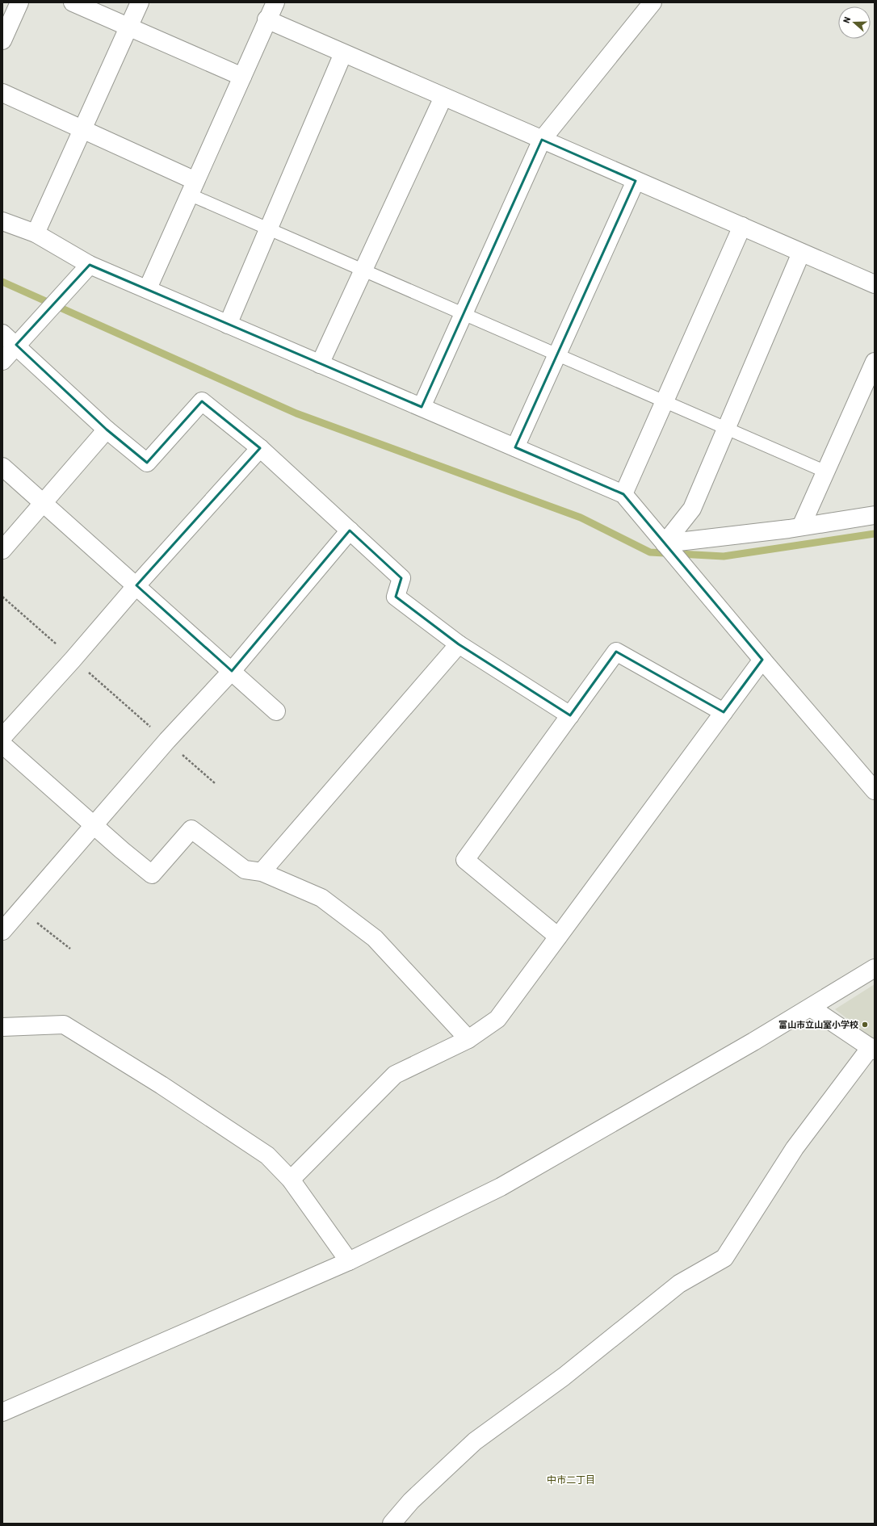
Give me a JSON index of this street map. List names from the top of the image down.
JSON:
{
  "districts": ["中市二丁目"],
  "places": ["富山市立山室小学校"],
  "north": "left"
}
